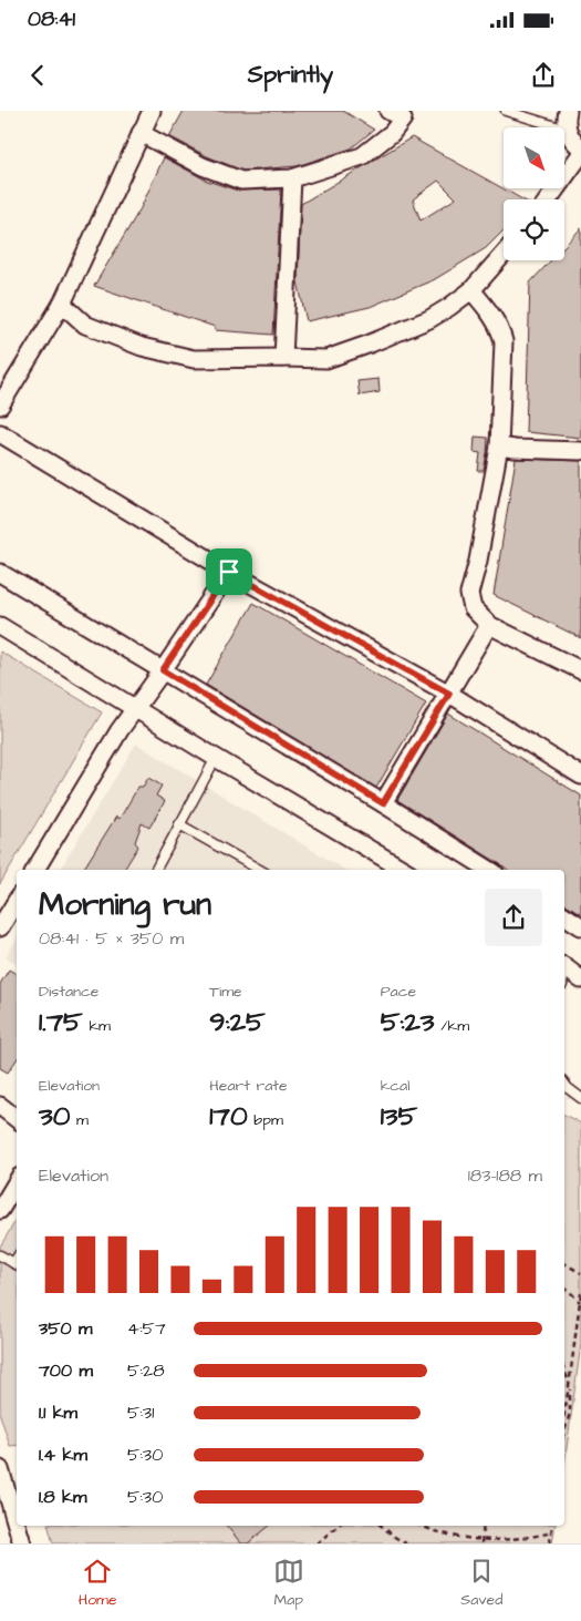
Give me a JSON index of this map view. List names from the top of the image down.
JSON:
{
  "north": "bottom right",
  "page": {
    "status": "08:41",
    "header": "Sprintly",
    "heading": ["Morning run", "08:41 · 5 × 350 m"],
    "stats": [
      ["Distance", "1.75 km"],
      ["Time", "9:25"],
      ["Pace", "5:23 /km"],
      ["Elevation", "30 m"],
      ["Heart rate", "170 bpm"],
      ["kcal", "135"]
    ],
    "chart": ["Elevation", "183–188 m"],
    "list": [
      {
        "name": "350 m",
        "note": "4:57"
      },
      {
        "name": "700 m",
        "note": "5:28"
      },
      {
        "name": "1.1 km",
        "note": "5:31"
      },
      {
        "name": "1.4 km",
        "note": "5:30"
      },
      {
        "name": "1.8 km",
        "note": "5:30"
      }
    ],
    "tabs": ["Home", "Map", "Saved"]
  }
}
